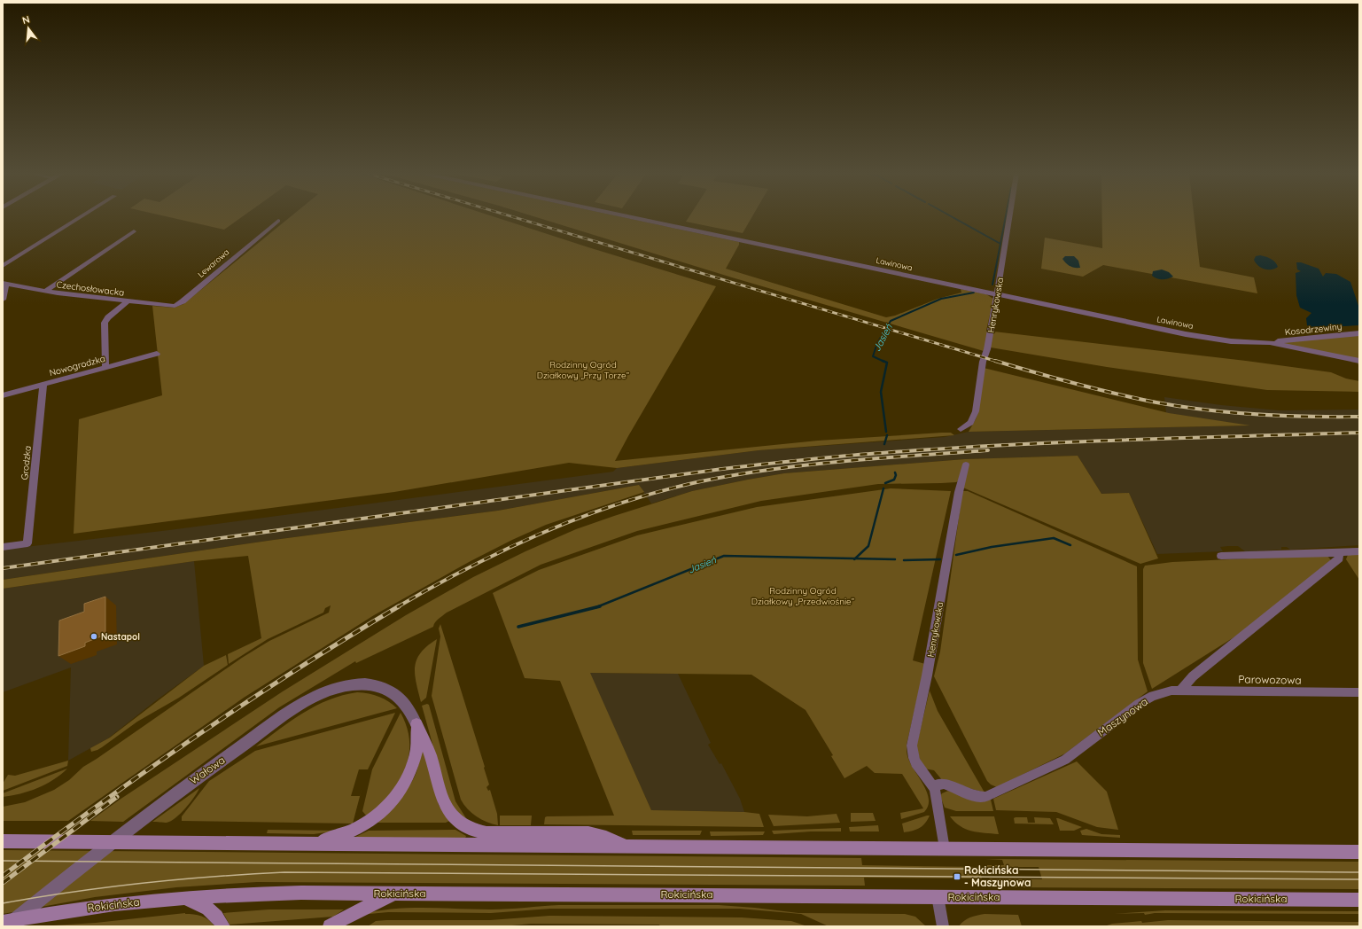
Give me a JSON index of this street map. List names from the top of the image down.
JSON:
{
  "streets": {
    "main road": ["Rokicińska"],
    "street": [
      "Lewarowa",
      "Lawinowa",
      "Czechosłowacka",
      "Henrykowska",
      "Kosodrzewiny",
      "Nowogrodzka",
      "Grodzka",
      "Parowozowa",
      "Maszynowa",
      "Wałowa"
    ]
  },
  "crossings": [
    ["Lewarowa", "Czechosłowacka"],
    ["Lawinowa", "Henrykowska"],
    ["Lawinowa", "Kosodrzewiny"],
    ["Henrykowska", "Maszynowa"],
    ["Nowogrodzka", "Grodzka"],
    ["Parowozowa", "Maszynowa"],
    ["Wałowa", "Rokicińska"]
  ],
  "water": ["Jasień"],
  "parks": ["Rodzinny Ogród Działkowy „Przy Torze”", "Rodzinny Ogród Działkowy „Przedwiośnie”"],
  "places": {
    "other": ["Nastapol"],
    "transit": ["Rokicińska - Maszynowa"]
  },
  "north": "top"
}
